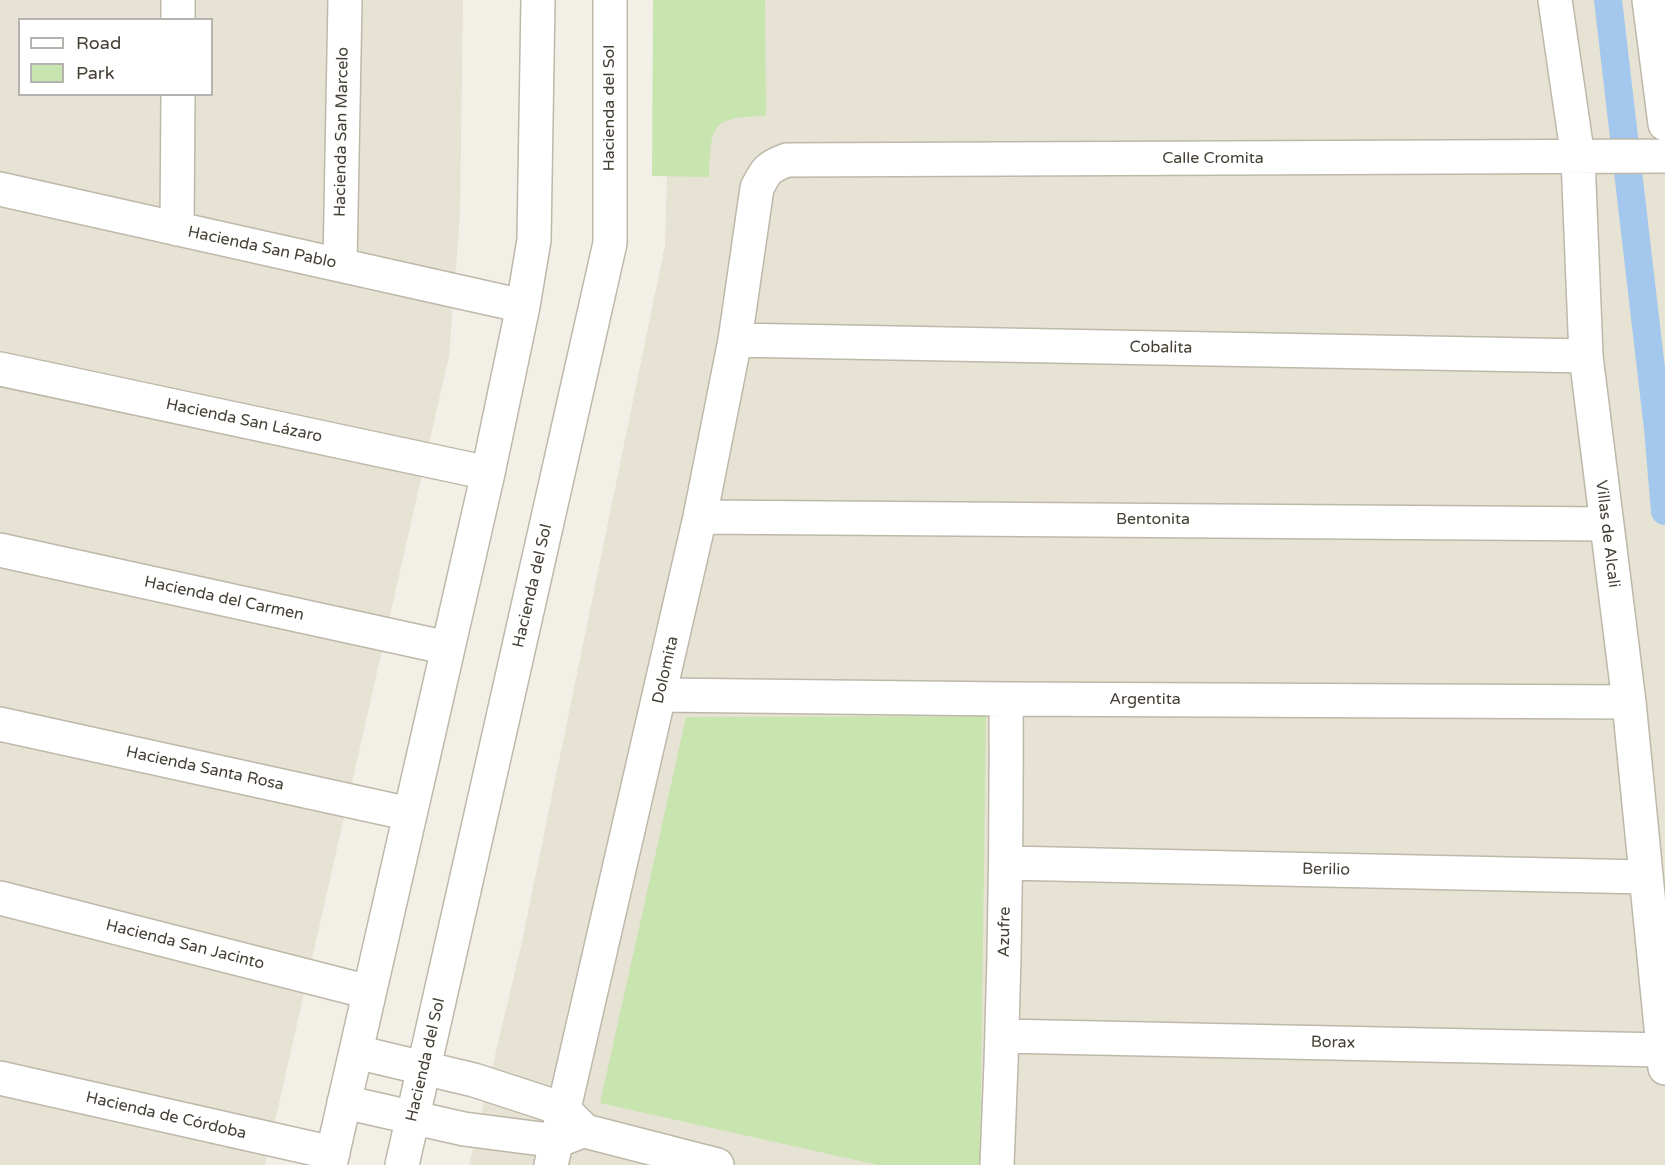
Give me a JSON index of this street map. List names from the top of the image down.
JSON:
{
  "streets": {
    "street": [
      "Hacienda del Sol",
      "Hacienda San Marcelo",
      "Calle Cromita",
      "Hacienda San Pablo",
      "Cobalita",
      "Hacienda San Lázaro",
      "Bentonita",
      "Villas de Alcali",
      "Hacienda del Carmen",
      "Dolomita",
      "Argentita",
      "Hacienda Santa Rosa",
      "Berilio",
      "Azufre",
      "Hacienda San Jacinto",
      "Borax",
      "Hacienda de Córdoba"
    ]
  },
  "crossings": [
    ["Hacienda San Marcelo", "Hacienda San Pablo"],
    ["Calle Cromita", "Villas de Alcali"],
    ["Calle Cromita", "Dolomita"],
    ["Cobalita", "Villas de Alcali"],
    ["Cobalita", "Dolomita"],
    ["Bentonita", "Villas de Alcali"],
    ["Bentonita", "Dolomita"],
    ["Villas de Alcali", "Argentita"],
    ["Villas de Alcali", "Berilio"],
    ["Villas de Alcali", "Borax"],
    ["Dolomita", "Argentita"],
    ["Argentita", "Azufre"],
    ["Berilio", "Azufre"],
    ["Azufre", "Borax"]
  ],
  "legend": ["Road", "Park"]
}
